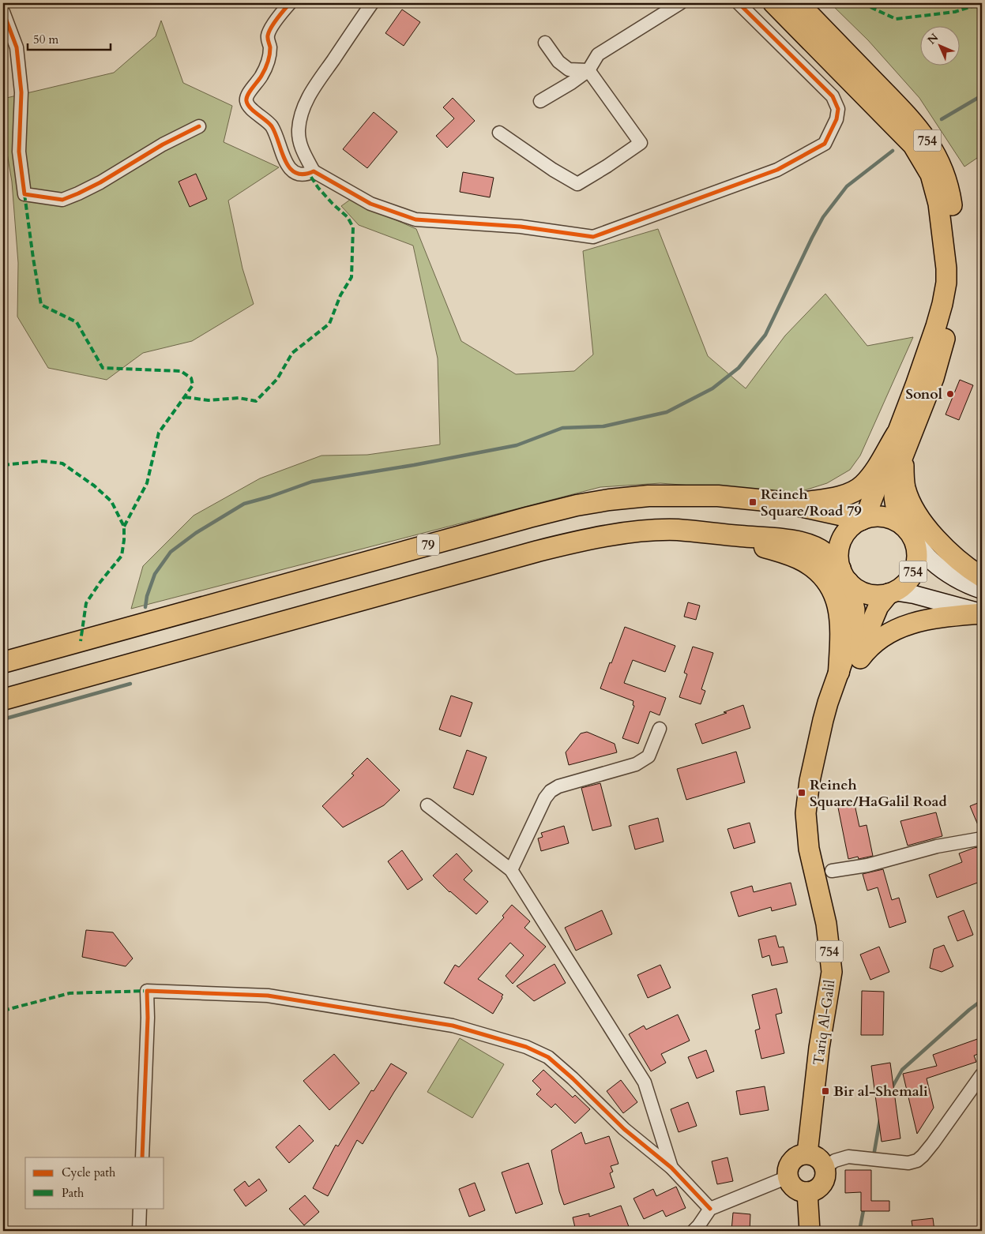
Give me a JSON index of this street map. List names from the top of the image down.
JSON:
{
  "streets": {
    "highway": ["79"],
    "main road": ["754", "Tariq Al-Galil"]
  },
  "crossings": [
    ["754", "79"],
    ["754", "Tariq Al-Galil"]
  ],
  "places": {
    "other": ["Sonol"],
    "transit": ["Reineh Square/Road 79", "Reineh Square/HaGalil Road", "Bir al-Shemali"]
  },
  "legend": ["Cycle path", "Path"],
  "scale_bar": "50 m",
  "north": "top left"
}
